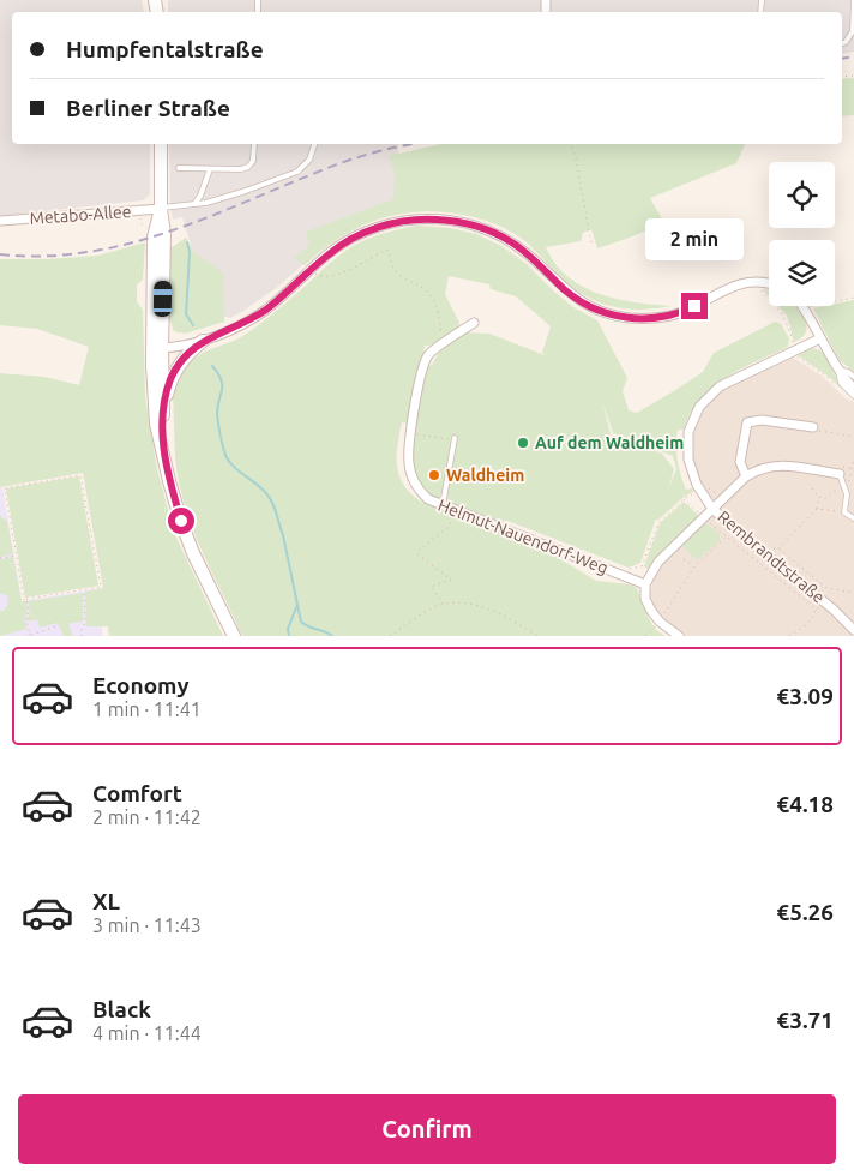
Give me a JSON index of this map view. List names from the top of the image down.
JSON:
{
  "streets": {
    "street": ["Metabo-Allee", "Helmut-Nauendorf-Weg", "Rembrandtstraße"]
  },
  "places": ["Auf dem Waldheim", "Waldheim"],
  "page": {
    "banner": ["Humpfentalstraße", "Berliner Straße"],
    "bubble": "2 min",
    "list": [
      {
        "name": "Economy",
        "note": "1 min · 11:41",
        "value": "€3.09"
      },
      {
        "name": "Comfort",
        "note": "2 min · 11:42",
        "value": "€4.18"
      },
      {
        "name": "XL",
        "note": "3 min · 11:43",
        "value": "€5.26"
      },
      {
        "name": "Black",
        "note": "4 min · 11:44",
        "value": "€3.71"
      }
    ],
    "buttons": "Confirm"
  }
}
